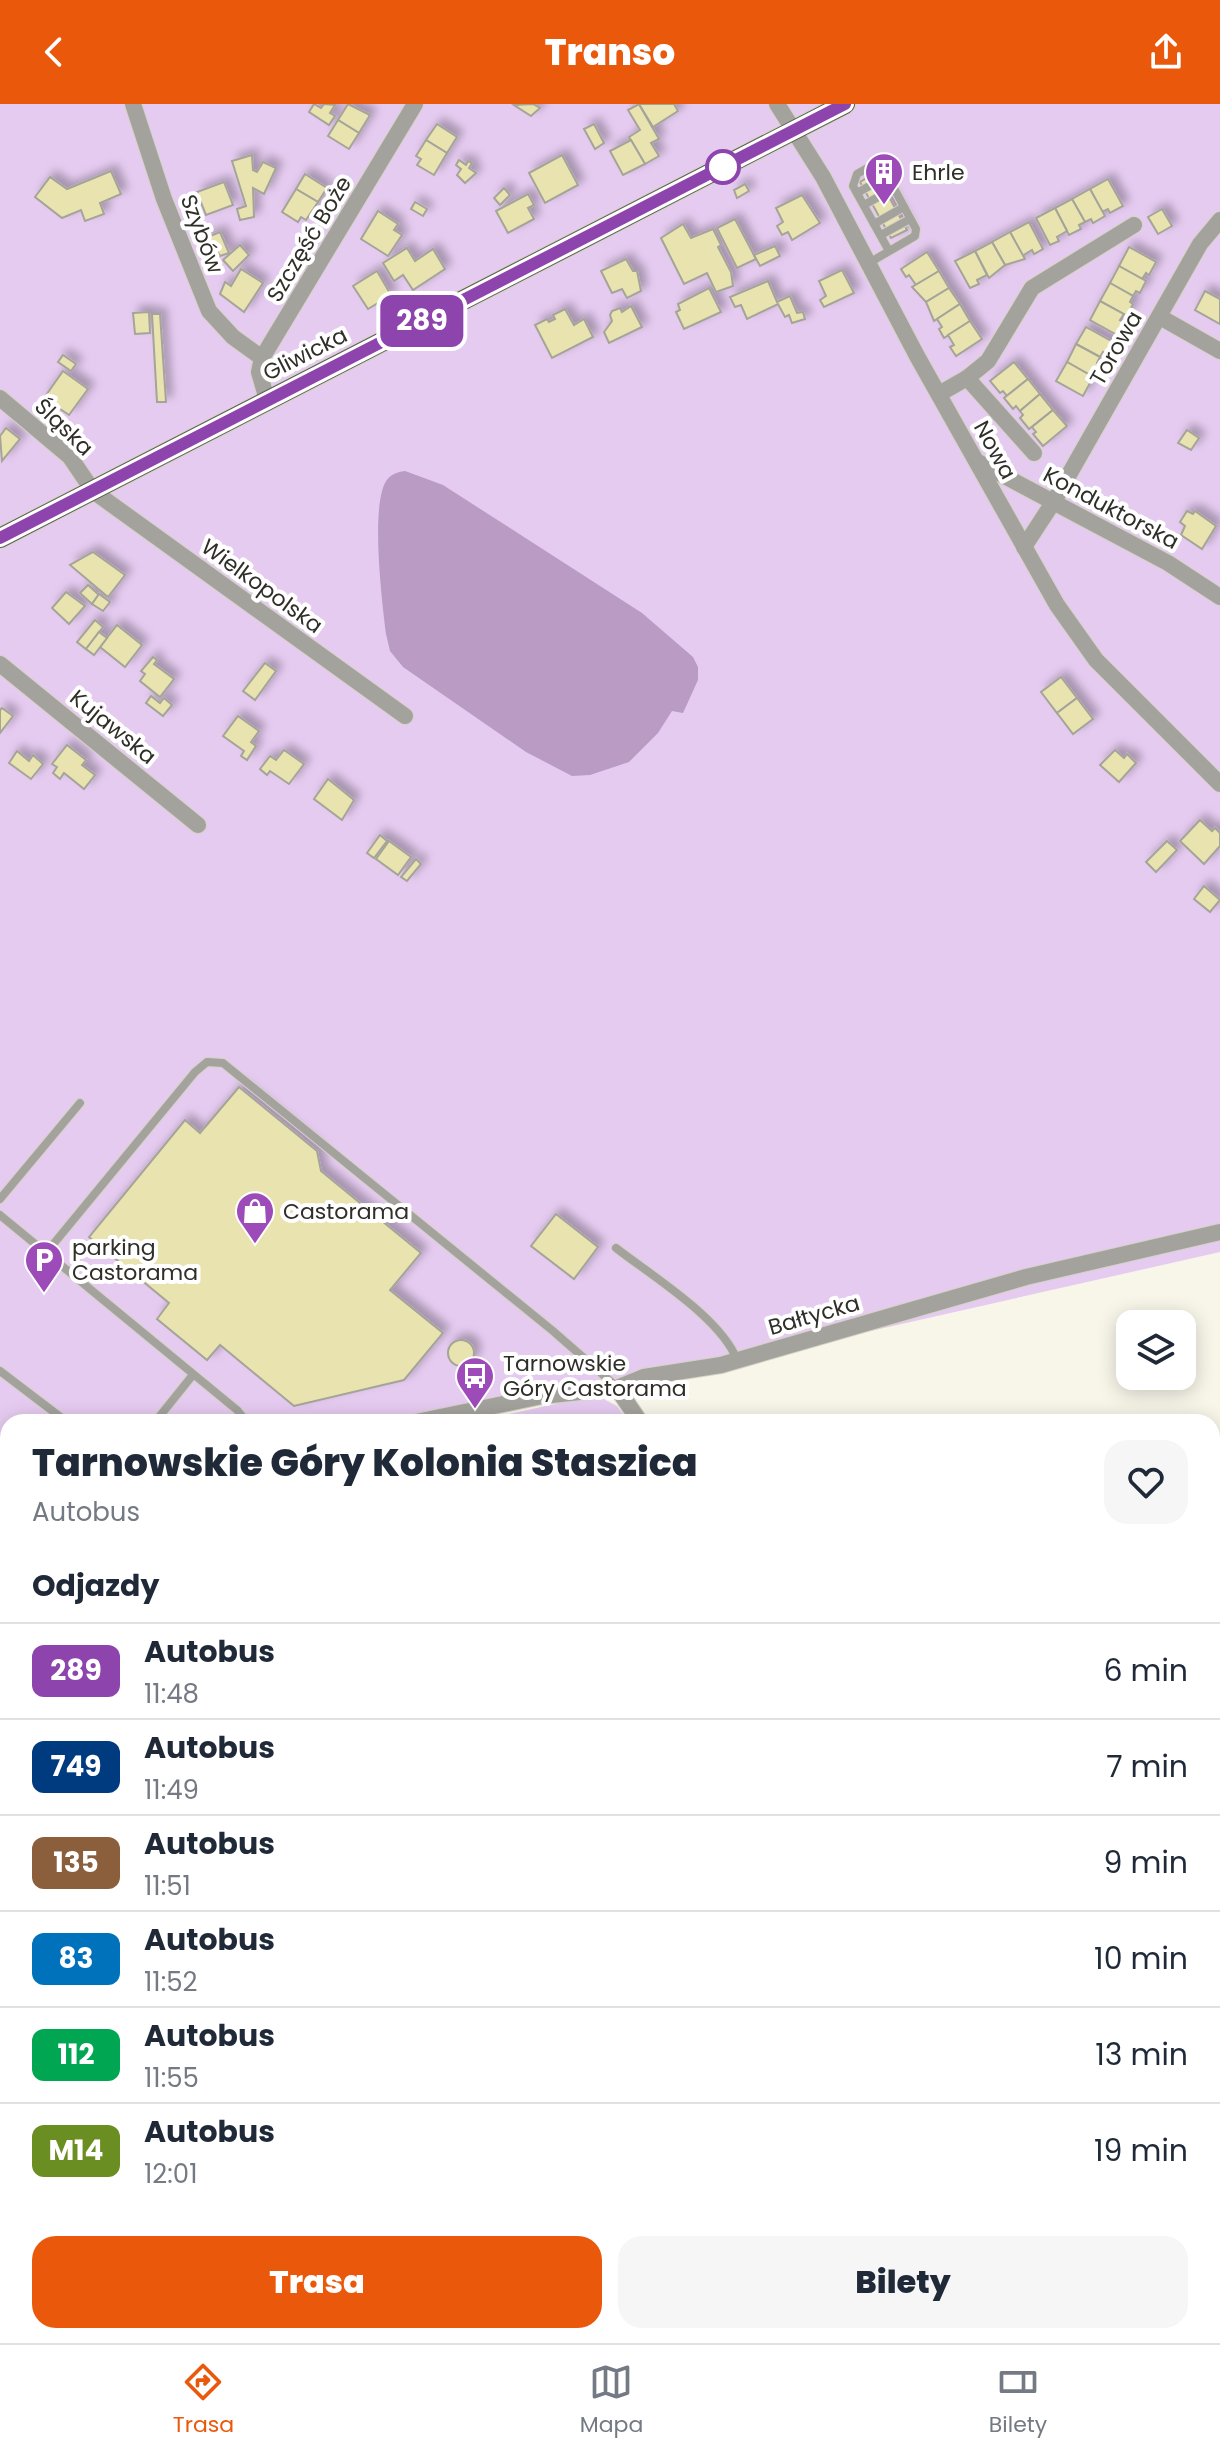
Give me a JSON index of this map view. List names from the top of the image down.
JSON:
{
  "streets": {
    "main road": ["Gliwicka"],
    "street": [
      "Szybów",
      "Szczęść Boże",
      "Torowa",
      "Śląska",
      "Nowa",
      "Konduktorska",
      "Wielkopolska",
      "Kujawska",
      "Bałtycka"
    ]
  },
  "crossings": [
    ["Szybów", "Szczęść Boże"],
    ["Torowa", "Nowa"],
    ["Torowa", "Konduktorska"],
    ["Gliwicka", "Śląska"],
    ["Gliwicka", "Nowa"],
    ["Gliwicka", "Wielkopolska"],
    ["Śląska", "Wielkopolska"],
    ["Nowa", "Konduktorska"]
  ],
  "places": {
    "building": ["Ehrle"],
    "shop": ["Castorama"],
    "parking": ["parking Castorama"],
    "bus stop": ["Tarnowskie Góry Castorama"]
  },
  "lines": ["bus line 289"],
  "page": {
    "header": "Transo",
    "on_map": "289",
    "heading": [
      ["Tarnowskie Góry Kolonia Staszica", "Autobus"],
      "Odjazdy"
    ],
    "list": [
      {
        "mark": "289",
        "name": "Autobus",
        "note": "11:48",
        "value": "6 min"
      },
      {
        "mark": "749",
        "name": "Autobus",
        "note": "11:49",
        "value": "7 min"
      },
      {
        "mark": "135",
        "name": "Autobus",
        "note": "11:51",
        "value": "9 min"
      },
      {
        "mark": "83",
        "name": "Autobus",
        "note": "11:52",
        "value": "10 min"
      },
      {
        "mark": "112",
        "name": "Autobus",
        "note": "11:55",
        "value": "13 min"
      },
      {
        "mark": "M14",
        "name": "Autobus",
        "note": "12:01",
        "value": "19 min"
      }
    ],
    "buttons": ["Trasa", "Bilety"],
    "tabs": ["Trasa", "Mapa", "Bilety"]
  }
}
